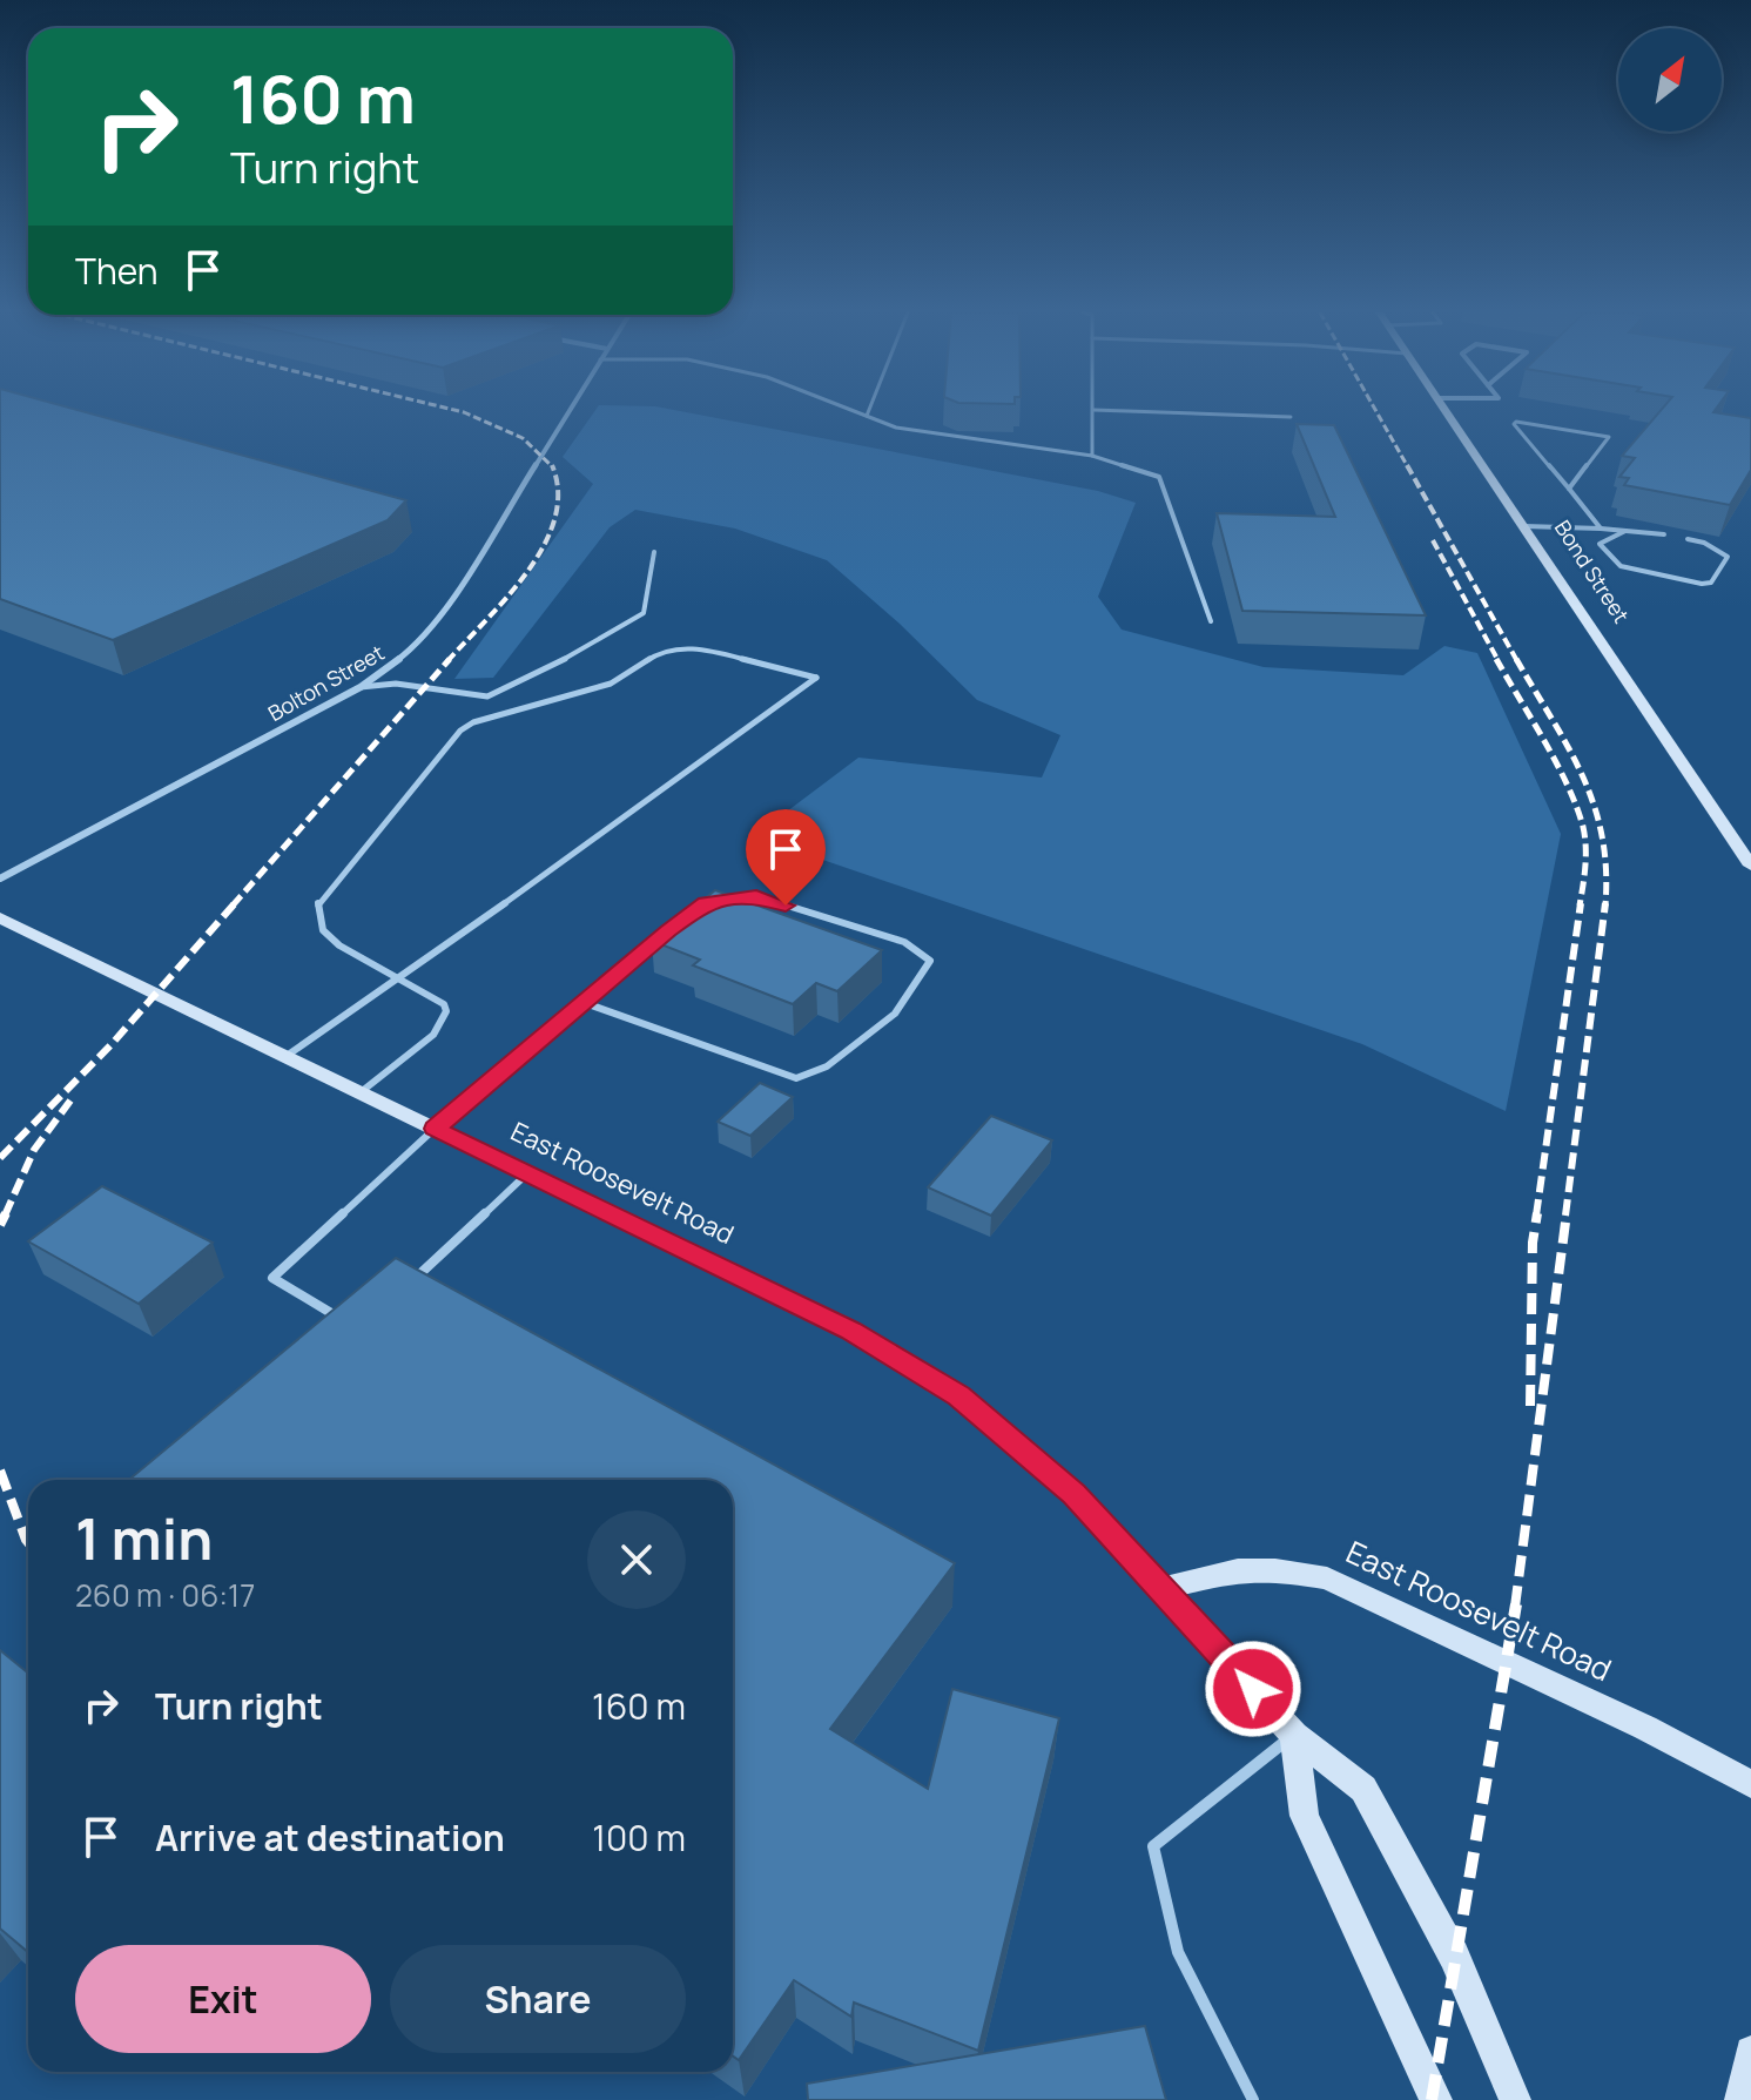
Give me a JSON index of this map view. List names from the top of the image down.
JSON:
{
  "streets": {
    "street": ["Bond Street", "Bolton Street", "East Roosevelt Road"]
  },
  "north": "top right",
  "page": {
    "turn": ["160 m", "Turn right"],
    "then": "Then",
    "heading": ["1 min", "260 m · 06:17"],
    "list": [
      {
        "name": "Turn right",
        "value": "160 m"
      },
      {
        "name": "Arrive at destination",
        "value": "100 m"
      }
    ],
    "buttons": ["Exit", "Share"]
  }
}
